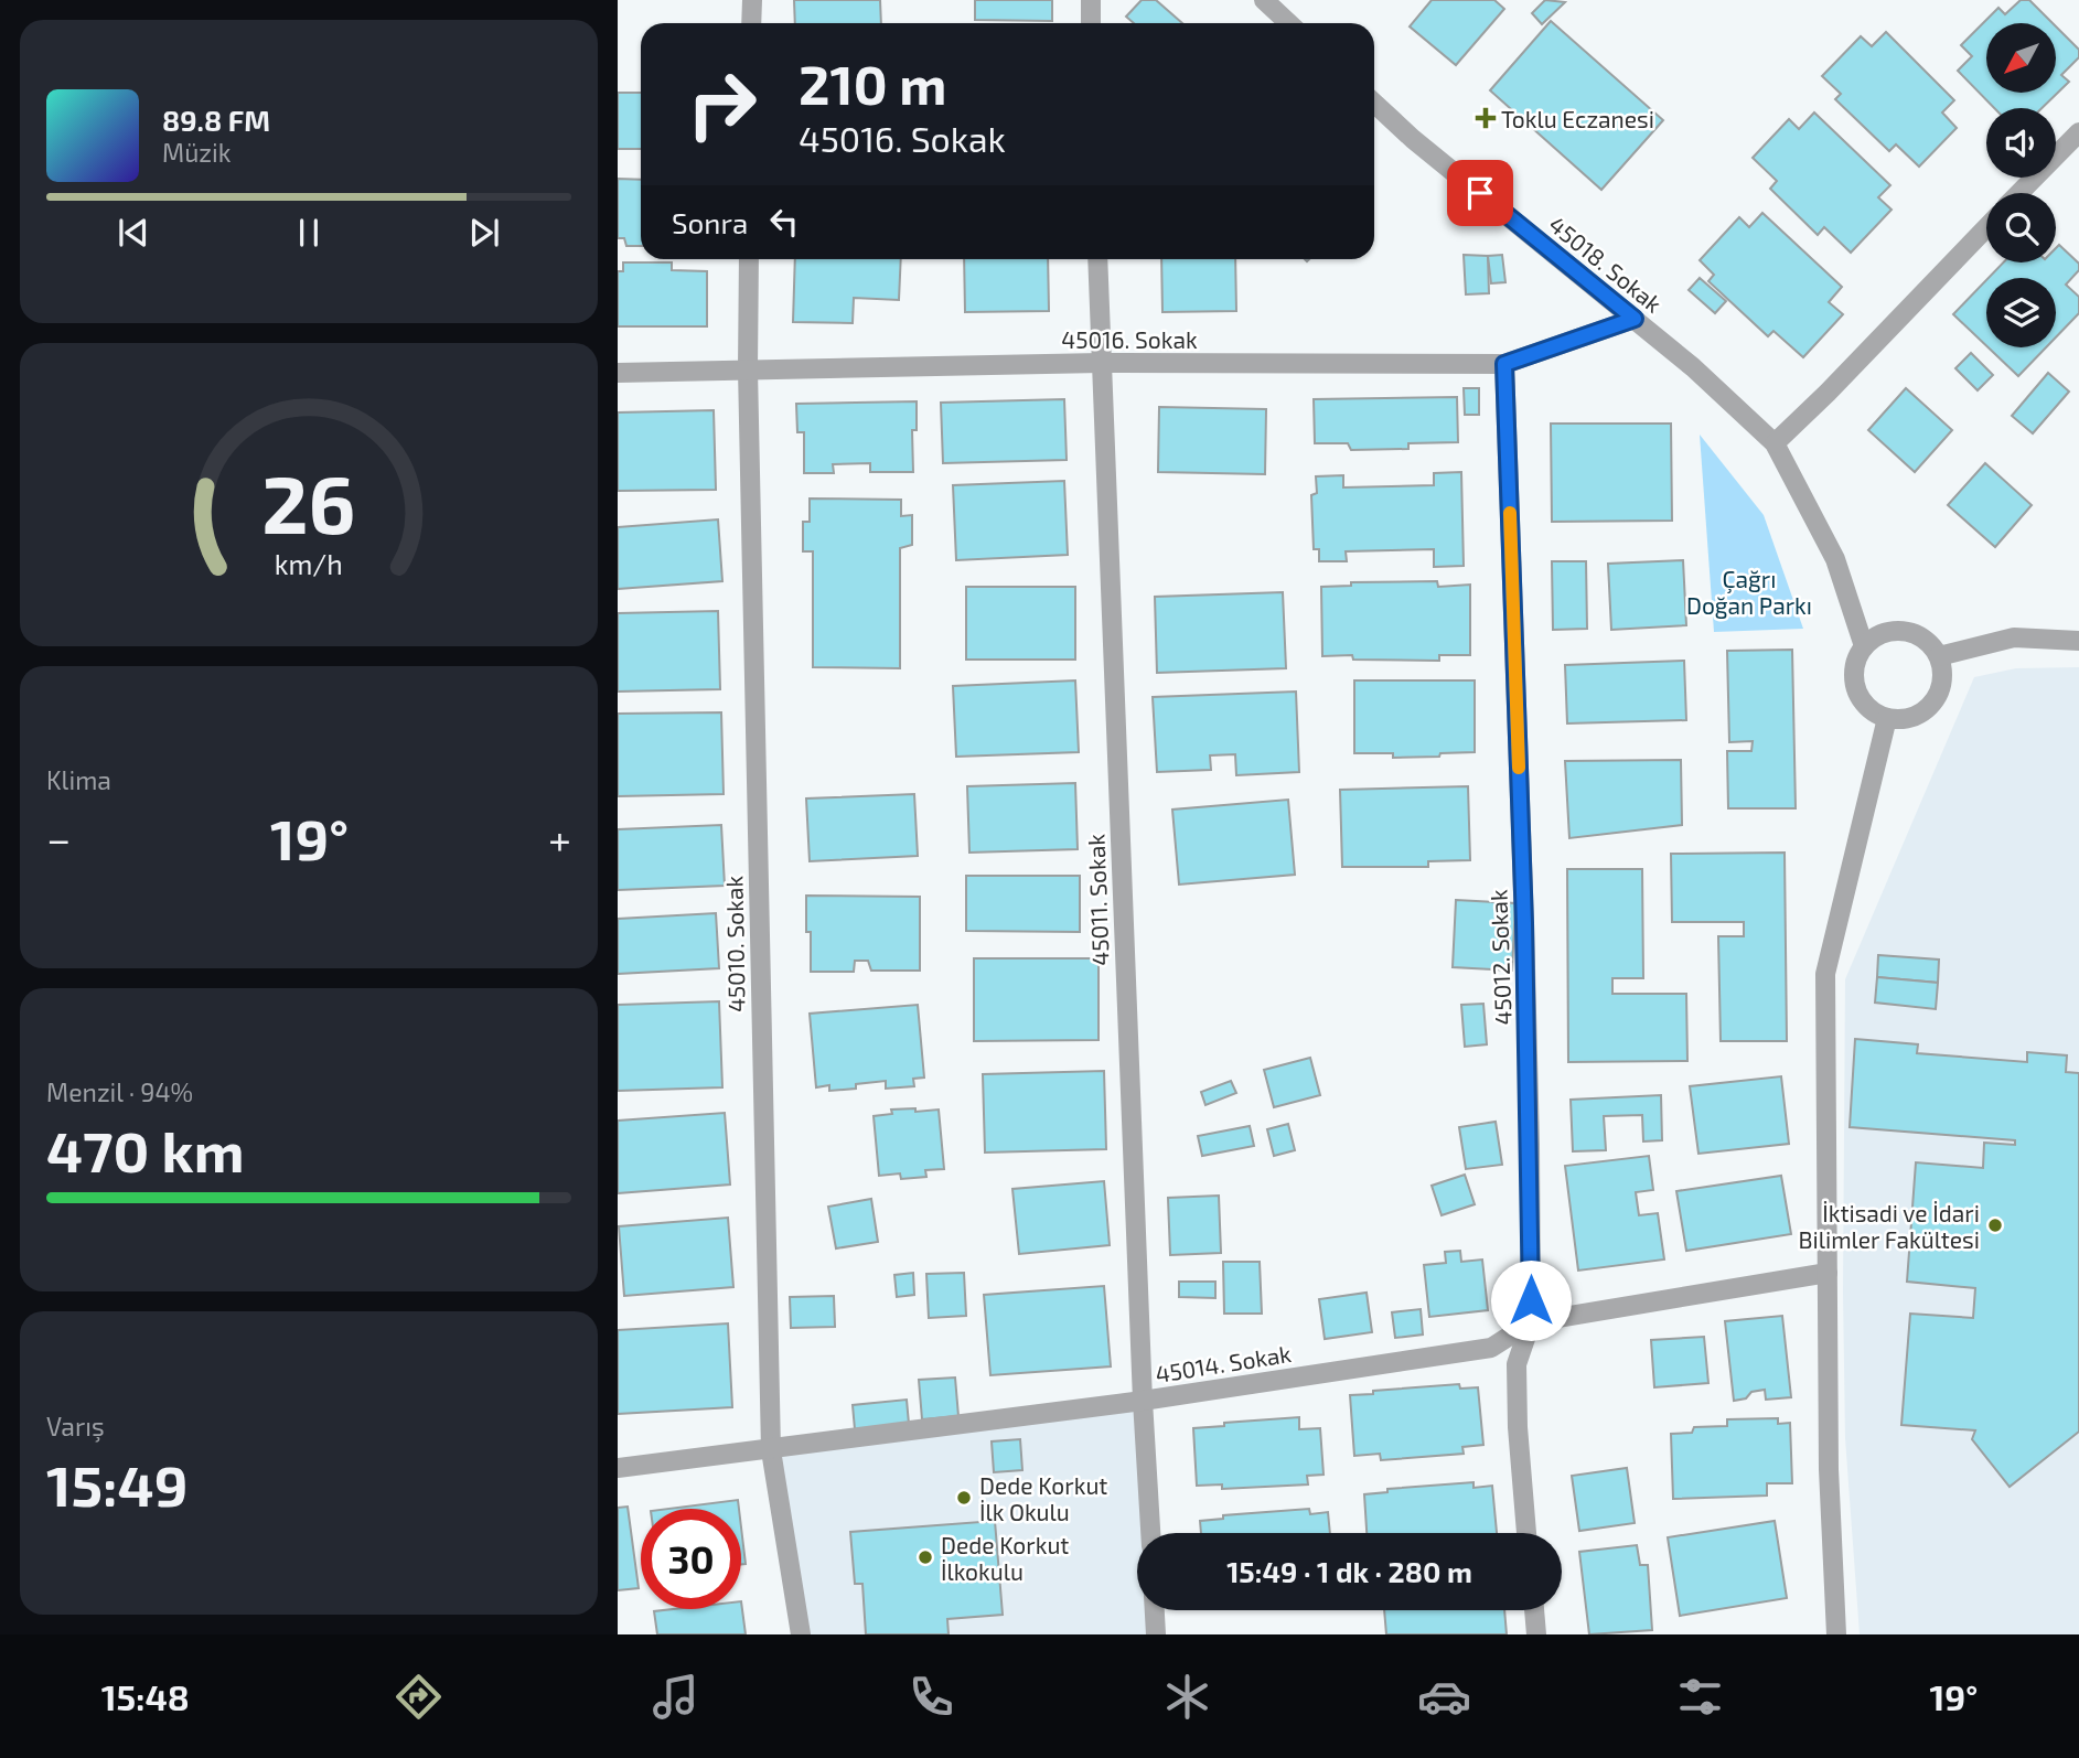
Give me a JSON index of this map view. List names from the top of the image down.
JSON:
{
  "streets": {
    "street": [
      "45018. Sokak",
      "45016. Sokak",
      "45011. Sokak",
      "45010. Sokak",
      "45012. Sokak",
      "45014. Sokak"
    ]
  },
  "crossings": [
    ["45018. Sokak", "45016. Sokak"],
    ["45016. Sokak", "45011. Sokak"],
    ["45016. Sokak", "45010. Sokak"],
    ["45016. Sokak", "45012. Sokak"],
    ["45011. Sokak", "45014. Sokak"],
    ["45010. Sokak", "45014. Sokak"],
    ["45012. Sokak", "45014. Sokak"]
  ],
  "parks": ["Çağrı Doğan Parkı"],
  "places": {
    "health": ["Toklu Eczanesi"],
    "other": ["İktisadi ve İdari Bilimler Fakültesi", "Dede Korkut İlk Okulu", "Dede Korkut İlkokulu"]
  },
  "north": "bottom left",
  "page": {
    "turn": ["210 m", "45016. Sokak"],
    "song": ["89.8 FM", "Müzik"],
    "then": "Sonra",
    "tile": [
      "Klima",
      ["Menzil · 94%", "470 km"],
      ["Varış", "15:49"]
    ],
    "heat": ["−", "19°", "+"],
    "limit": "30",
    "trip": "15:49 · 1 dk · 280 m",
    "tabs": ["15:48", "19°"],
    "gauge": ["26", "km/h"]
  }
}
